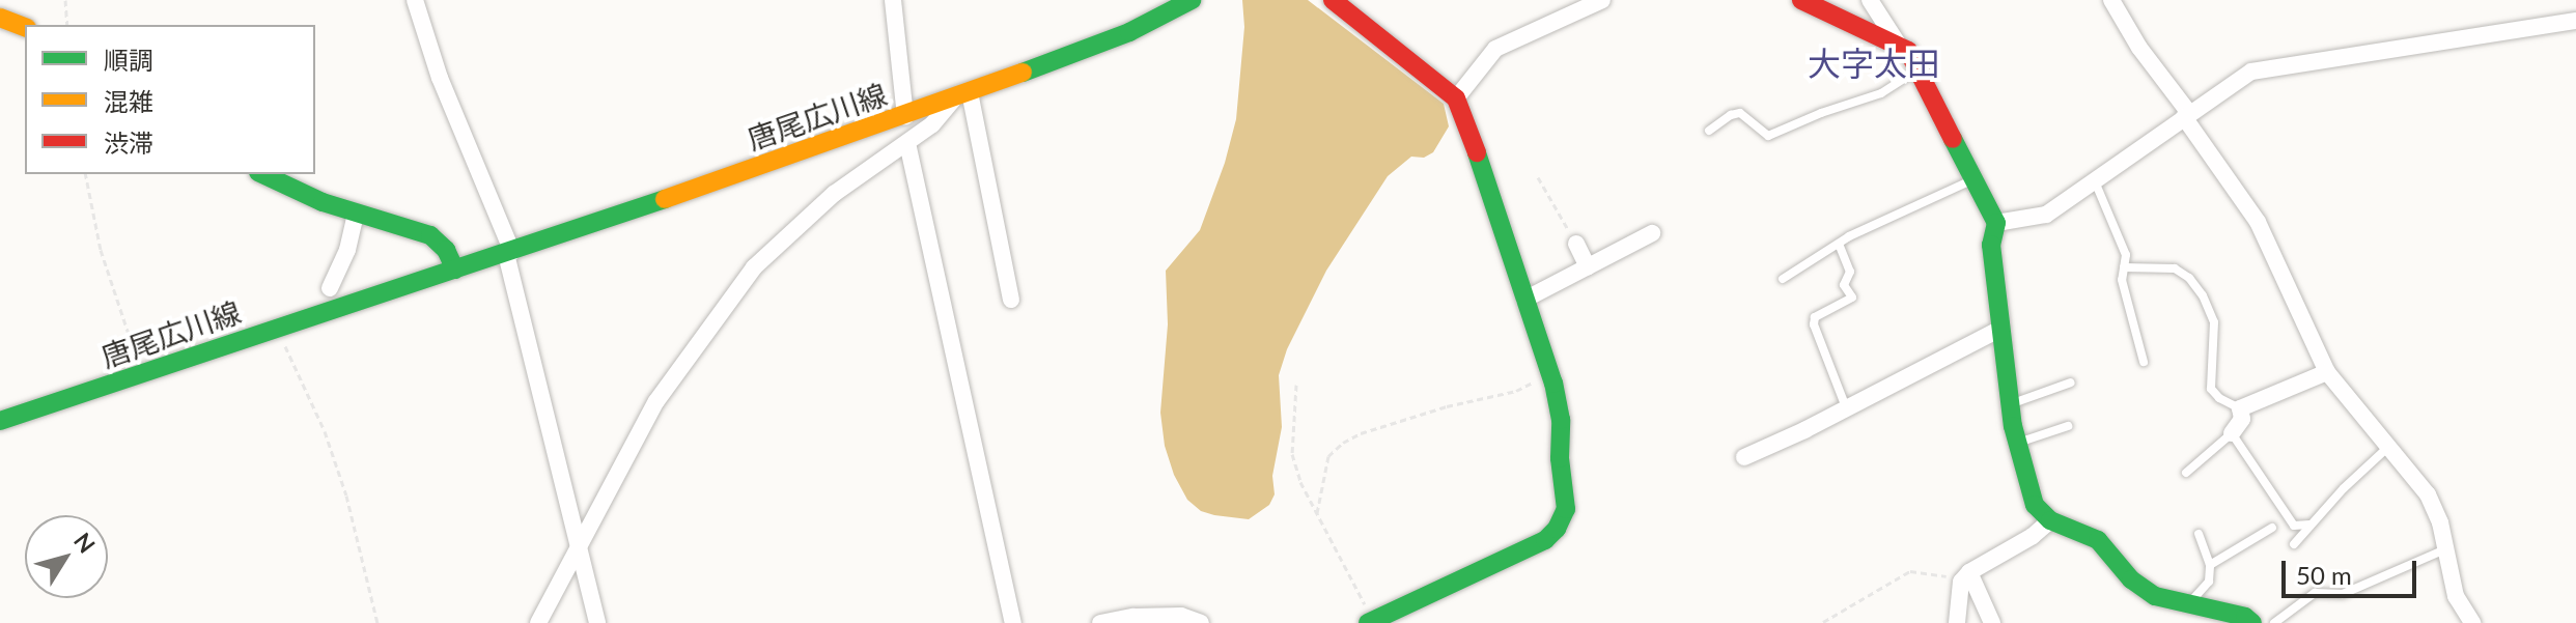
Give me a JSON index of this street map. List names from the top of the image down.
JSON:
{
  "streets": {
    "street": ["唐尾広川線"]
  },
  "districts": ["大字太田"],
  "legend": ["順調", "混雑", "渋滞"],
  "scale_bar": "50 m",
  "north": "top right"
}
